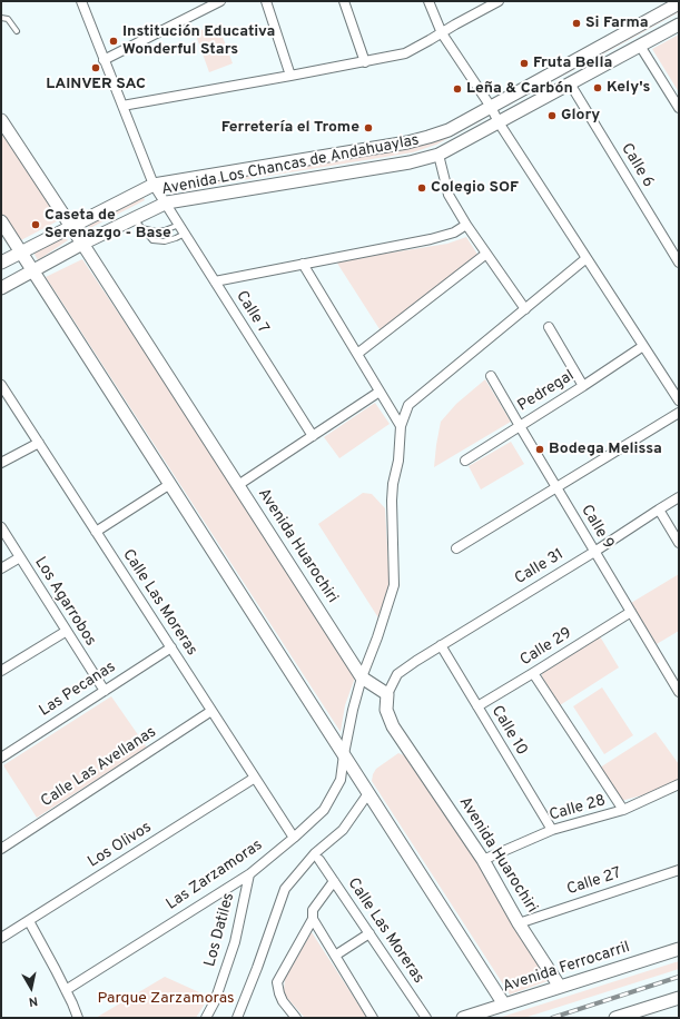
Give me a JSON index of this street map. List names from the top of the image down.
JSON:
{
  "streets": {
    "street": [
      "Avenida Los Chancas de Andahuaylas",
      "Calle 6",
      "Calle 7",
      "Pedregal",
      "Calle 9",
      "Avenida Huarochiri",
      "Calle 31",
      "Los Agarrobos",
      "Calle Las Moreras",
      "Calle 29",
      "Las Pecanas",
      "Calle 10",
      "Calle Las Avellanas",
      "Calle 28",
      "Los Olivos",
      "Las Zarzamoras",
      "Calle 27",
      "Los Datiles",
      "Avenida Ferrocarril"
    ]
  },
  "crossings": [
    ["Avenida Los Chancas de Andahuaylas", "Calle 6"],
    ["Avenida Los Chancas de Andahuaylas", "Calle 7"],
    ["Avenida Los Chancas de Andahuaylas", "Avenida Huarochiri"],
    ["Pedregal", "Calle 9"],
    ["Calle 9", "Calle 31"],
    ["Calle 9", "Calle 29"],
    ["Avenida Huarochiri", "Calle 31"],
    ["Avenida Huarochiri", "Calle 28"],
    ["Avenida Huarochiri", "Las Zarzamoras"],
    ["Avenida Huarochiri", "Calle 27"],
    ["Avenida Huarochiri", "Avenida Ferrocarril"],
    ["Calle 31", "Calle 10"],
    ["Los Agarrobos", "Las Pecanas"],
    ["Calle Las Moreras", "Las Pecanas"],
    ["Calle Las Moreras", "Calle Las Avellanas"],
    ["Calle Las Moreras", "Los Olivos"],
    ["Calle Las Moreras", "Las Zarzamoras"],
    ["Calle 29", "Calle 10"],
    ["Calle 10", "Calle 28"],
    ["Las Zarzamoras", "Los Datiles"]
  ],
  "parks": ["Parque Zarzamoras"],
  "places": [
    "Si Farma",
    "Institución Educativa Wonderful Stars",
    "Fruta Bella",
    "LAINVER SAC",
    "Kely's",
    "Leña & Carbón",
    "Glory",
    "Ferretería el Trome",
    "Colegio SOF",
    "Caseta de Serenazgo - Base",
    "Bodega Melissa"
  ],
  "north": "bottom"
}
